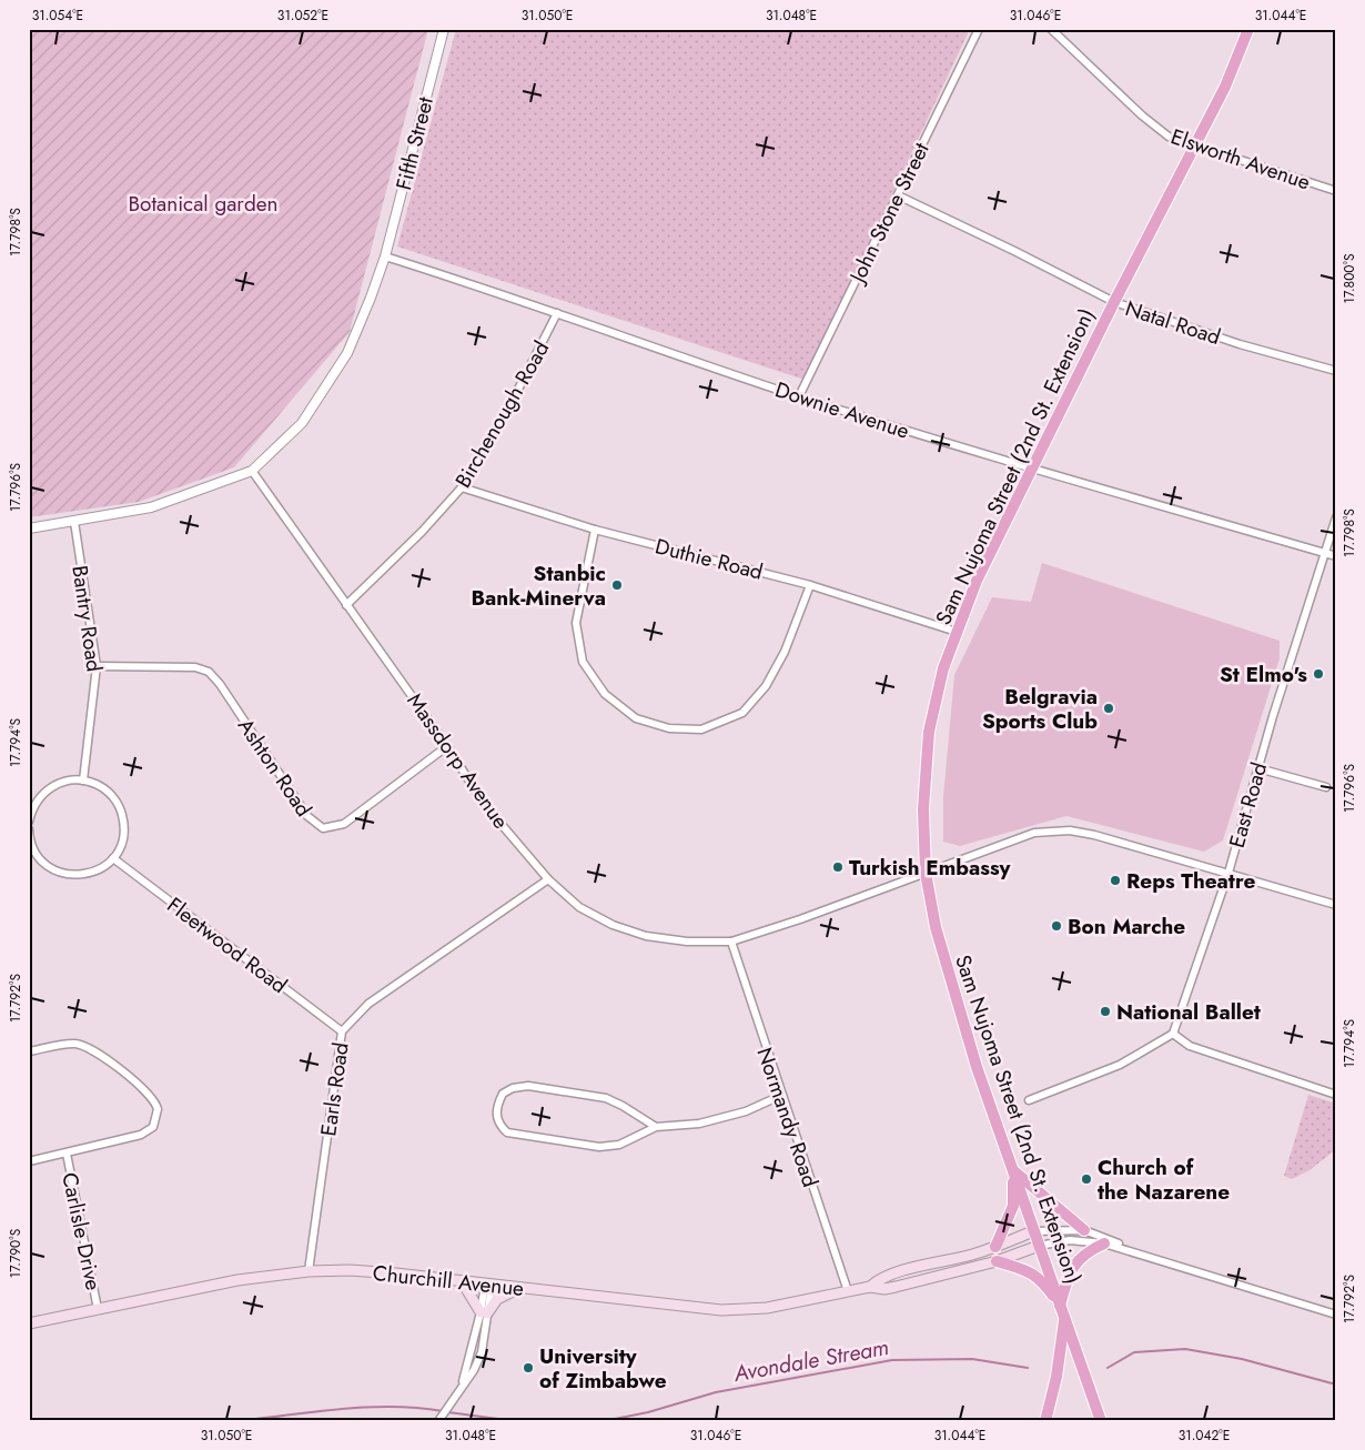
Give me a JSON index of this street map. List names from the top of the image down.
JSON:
{
  "streets": {
    "highway": ["Sam Nujoma Street (2nd St. Extension)"],
    "main road": ["Churchill Avenue"],
    "street": [
      "Fifth Street",
      "Elsworth Avenue",
      "John Stone Street",
      "Natal Road",
      "Downie Avenue",
      "Birchenough Road",
      "Duthie Road",
      "Bantry Road",
      "Massdorp Avenue",
      "Ashton Road",
      "East Road",
      "Fleetwood Road",
      "Earls Road",
      "Normandy Road",
      "Carlisle Drive"
    ]
  },
  "crossings": [
    ["Fifth Street", "Downie Avenue"],
    ["Fifth Street", "Massdorp Avenue"],
    ["Elsworth Avenue", "Sam Nujoma Street (2nd St. Extension)"],
    ["John Stone Street", "Natal Road"],
    ["John Stone Street", "Downie Avenue"],
    ["Natal Road", "Sam Nujoma Street (2nd St. Extension)"],
    ["Downie Avenue", "Birchenough Road"],
    ["Downie Avenue", "Sam Nujoma Street (2nd St. Extension)"],
    ["Downie Avenue", "East Road"],
    ["Birchenough Road", "Duthie Road"],
    ["Birchenough Road", "Massdorp Avenue"],
    ["Sam Nujoma Street (2nd St. Extension)", "Duthie Road"],
    ["Sam Nujoma Street (2nd St. Extension)", "Massdorp Avenue"],
    ["Sam Nujoma Street (2nd St. Extension)", "Churchill Avenue"],
    ["Bantry Road", "Ashton Road"],
    ["Massdorp Avenue", "Ashton Road"],
    ["Massdorp Avenue", "East Road"],
    ["Massdorp Avenue", "Earls Road"],
    ["Massdorp Avenue", "Normandy Road"],
    ["Fleetwood Road", "Earls Road"],
    ["Earls Road", "Churchill Avenue"],
    ["Normandy Road", "Churchill Avenue"],
    ["Carlisle Drive", "Churchill Avenue"]
  ],
  "water": ["Avondale Stream"],
  "parks": ["Botanical garden"],
  "places": [
    "Stanbic Bank-Minerva",
    "St Elmo's",
    "Belgravia Sports Club",
    "Turkish Embassy",
    "Reps Theatre",
    "Bon Marche",
    "National Ballet",
    "Church of the Nazarene",
    "University of Zimbabwe"
  ],
  "coordinates": [
    "31.054°E",
    "31.052°E",
    "31.050°E",
    "31.048°E",
    "31.046°E",
    "31.044°E",
    "17.798°S",
    "17.800°S",
    "17.796°S",
    "17.794°S",
    "17.792°S",
    "17.790°S",
    "31.042°E"
  ]
}
